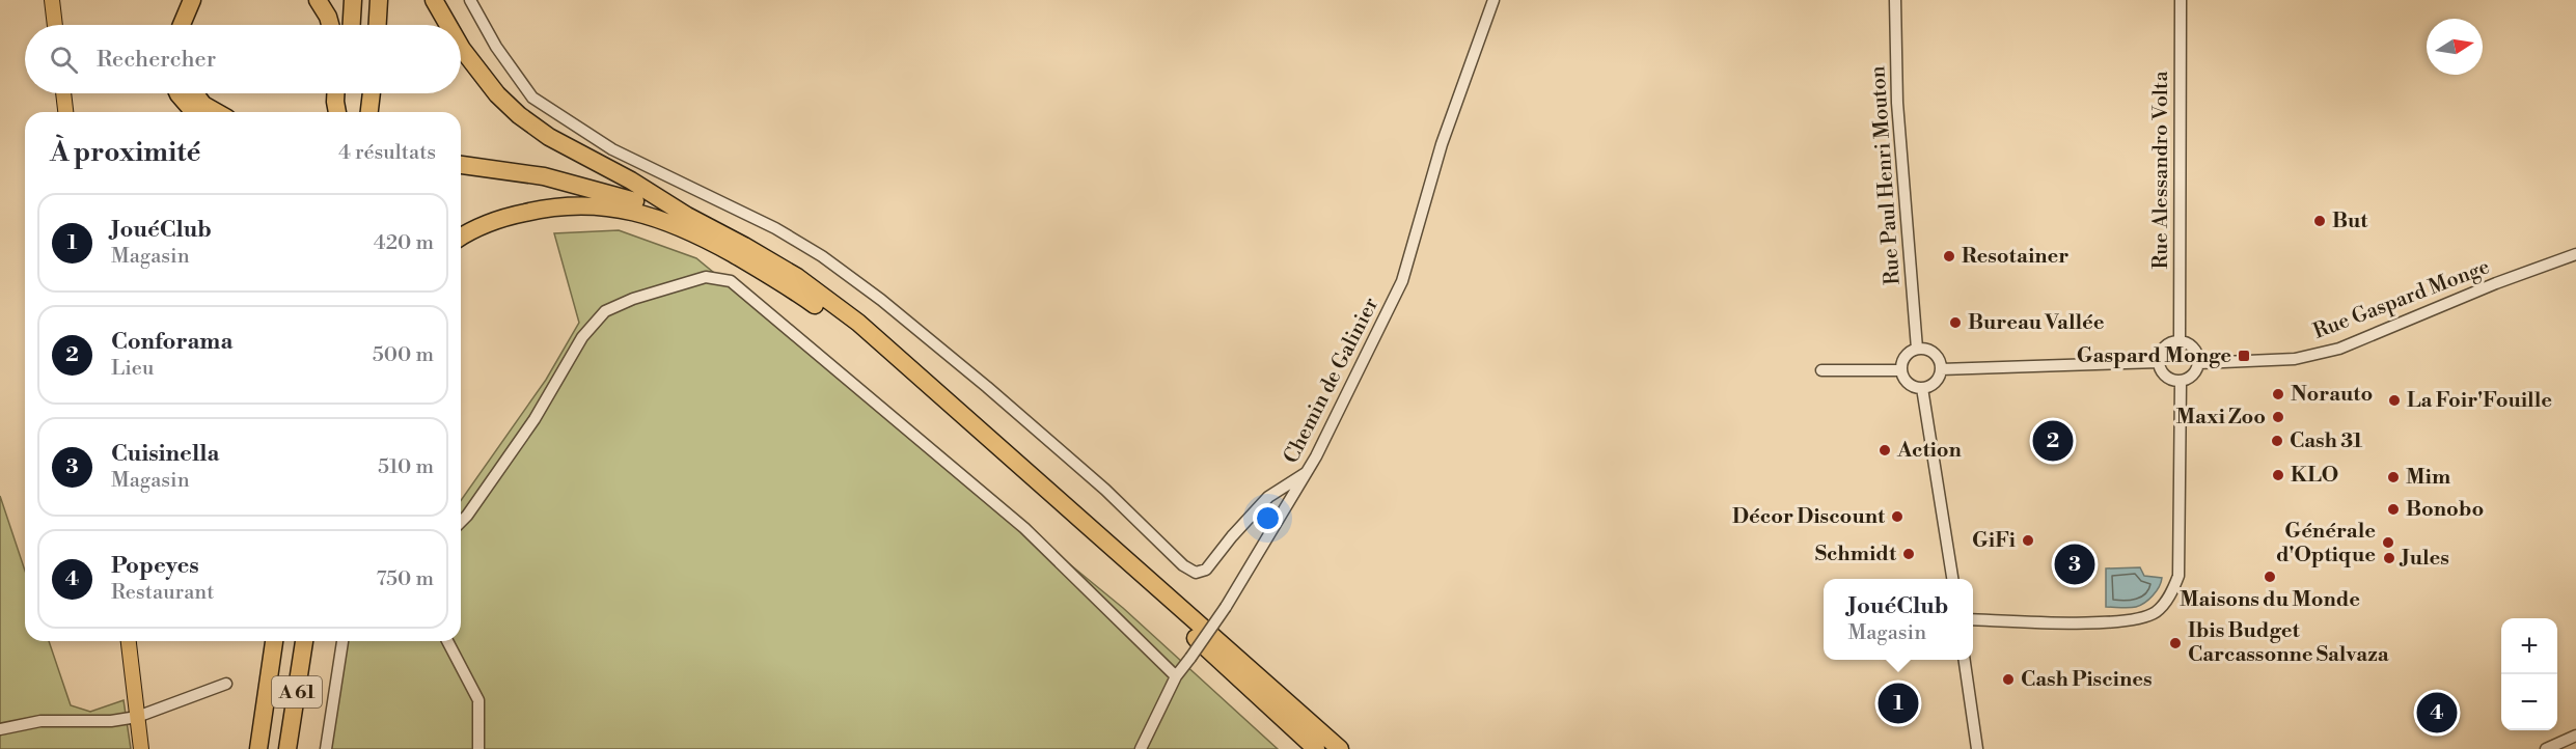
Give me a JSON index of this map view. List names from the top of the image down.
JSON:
{
  "streets": {
    "highway": ["A 61"],
    "street": [
      "Rue Alessandro Volta",
      "Rue Paul Henri Mouton",
      "Rue Gaspard Monge",
      "Chemin de Galinier"
    ]
  },
  "crossings": [
    ["Rue Alessandro Volta", "Rue Gaspard Monge"]
  ],
  "places": {
    "other": [
      "But",
      "Resotainer",
      "Bureau Vallée",
      "Norauto",
      "La Foir'Fouille",
      "Maxi Zoo",
      "Cash 31",
      "Action",
      "KLO",
      "Mim",
      "Bonobo",
      "Décor Discount",
      "GiFi",
      "Générale d'Optique",
      "Schmidt",
      "Jules",
      "Maisons du Monde",
      "Ibis Budget Carcassonne Salvaza",
      "Cash Piscines"
    ],
    "transit": ["Gaspard Monge"]
  },
  "north": "right",
  "page": {
    "search": "Rechercher",
    "heading": ["À proximité", "4 résultats"],
    "list": [
      {
        "mark": "1",
        "name": "JouéClub",
        "note": "Magasin",
        "value": "420 m"
      },
      {
        "mark": "2",
        "name": "Conforama",
        "note": "Lieu",
        "value": "500 m"
      },
      {
        "mark": "3",
        "name": "Cuisinella",
        "note": "Magasin",
        "value": "510 m"
      },
      {
        "mark": "4",
        "name": "Popeyes",
        "note": "Restaurant",
        "value": "750 m"
      }
    ],
    "pins": [
      "2",
      "3",
      "1",
      "4"
    ],
    "popup": ["JouéClub", "Magasin"],
    "map_buttons": ["+", "−"]
  }
}
